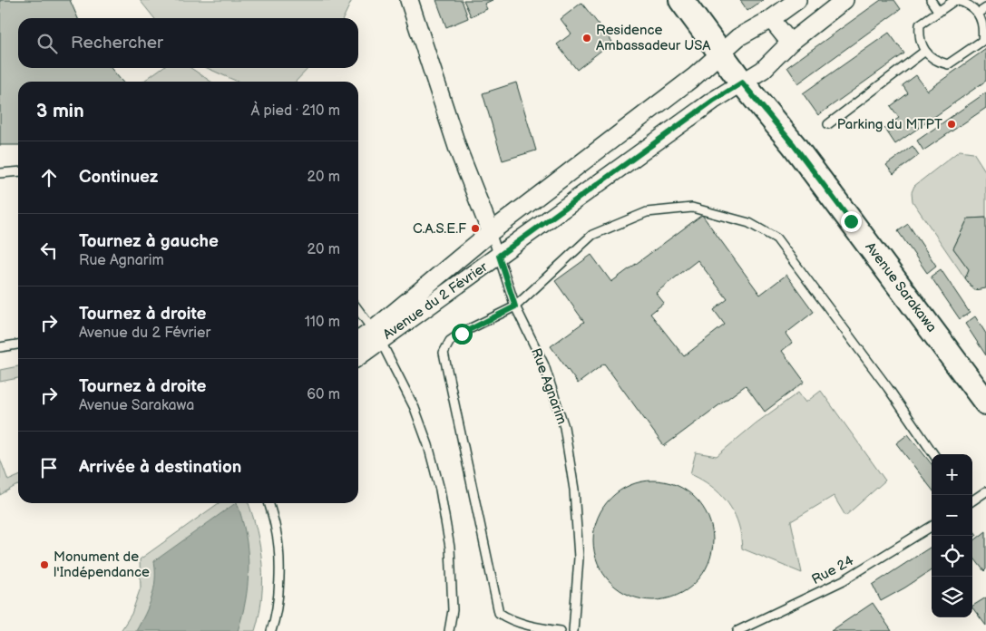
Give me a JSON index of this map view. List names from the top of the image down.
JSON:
{
  "streets": {
    "street": ["Avenue Sarakawa", "Avenue du 2 Février", "Rue Agnarim"],
    "lane": ["Rue 24"]
  },
  "crossings": [
    ["Avenue Sarakawa", "Avenue du 2 Février"],
    ["Avenue du 2 Février", "Rue Agnarim"]
  ],
  "places": [
    "Residence Ambassadeur USA",
    "Parking du MTPT",
    "C.A.S.E.F",
    "Monument de l'Indépendance"
  ],
  "page": {
    "search": "Rechercher",
    "heading": ["3 min", "À pied · 210 m"],
    "list": [
      ["Continuez", "20 m"],
      ["Tournez à gauche", "Rue Agnarim", "20 m"],
      ["Tournez à droite", "Avenue du 2 Février", "110 m"],
      ["Tournez à droite", "Avenue Sarakawa", "60 m"],
      "Arrivée à destination"
    ],
    "map_buttons": ["+", "−"]
  }
}
